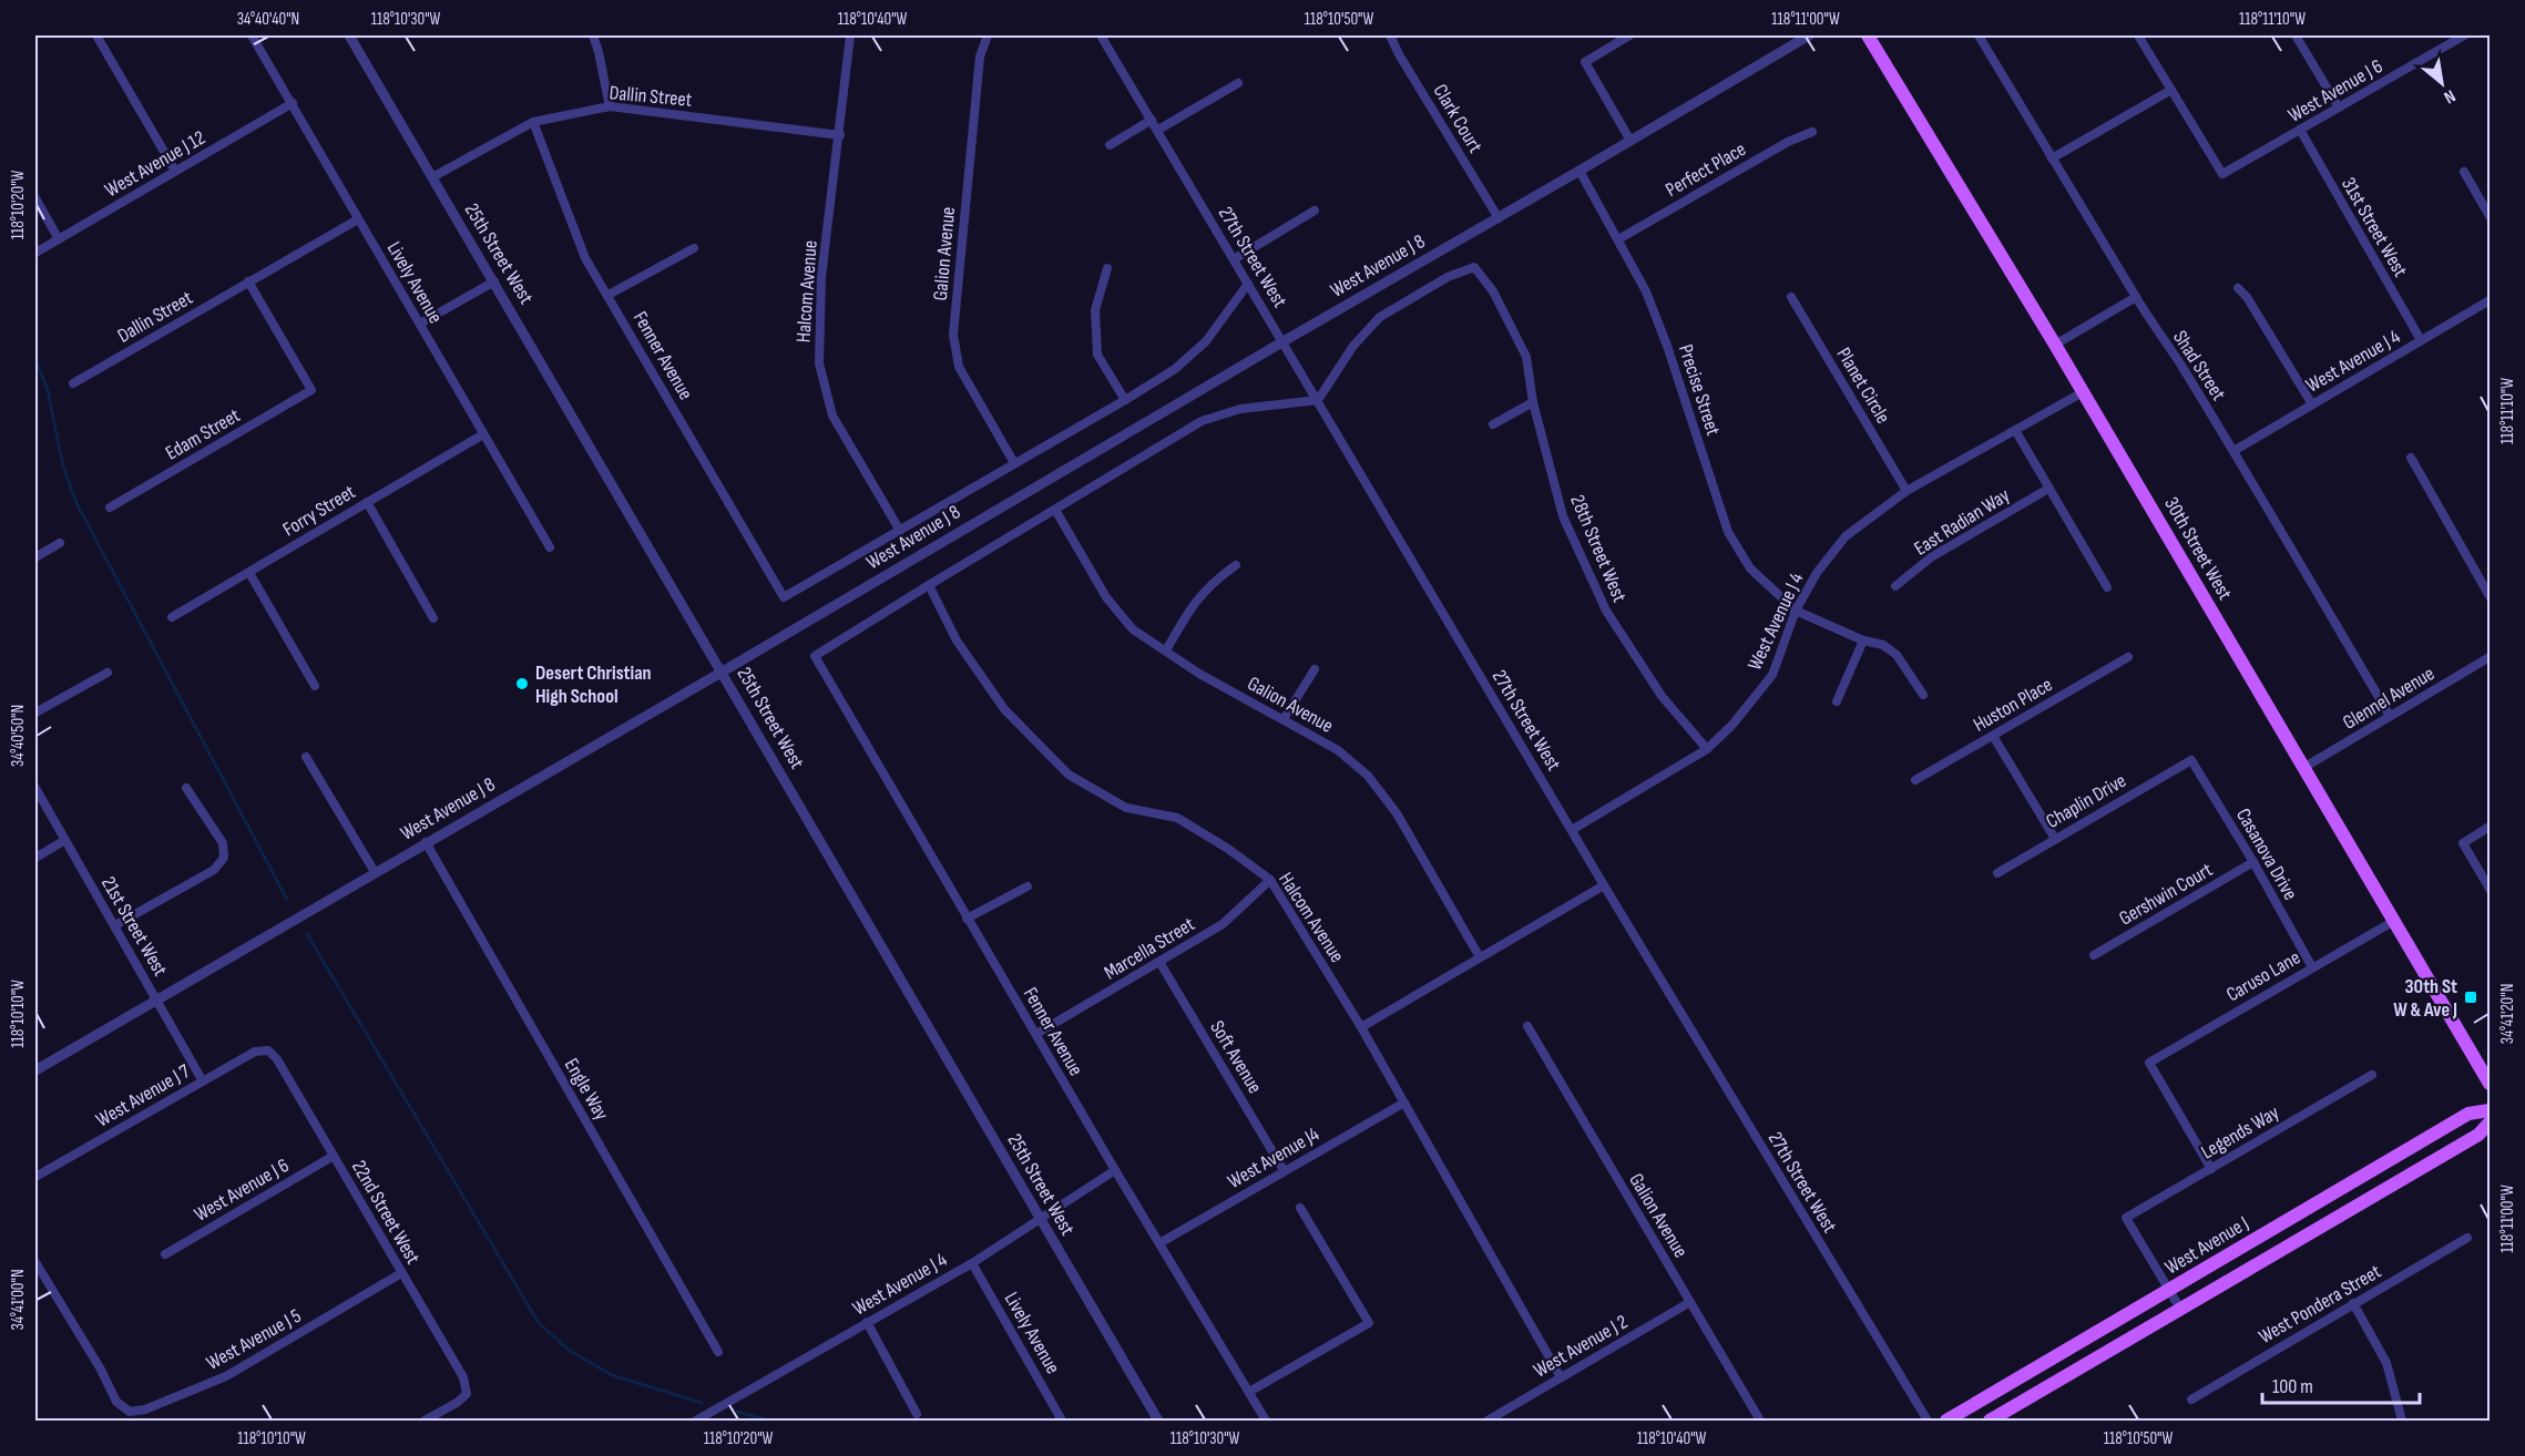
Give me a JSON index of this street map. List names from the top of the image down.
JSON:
{
  "streets": {
    "main road": ["30th Street West", "West Avenue J"],
    "street": [
      "West Avenue J 6",
      "Dallin Street",
      "Clark Court",
      "West Avenue J 12",
      "Perfect Place",
      "31st Street West",
      "25th Street West",
      "Galion Avenue",
      "27th Street West",
      "West Avenue J 8",
      "Lively Avenue",
      "Halcom Avenue",
      "Fenner Avenue",
      "West Avenue J 4",
      "Shad Street",
      "Planet Circle",
      "Precise Street",
      "Edam Street",
      "Forry Street",
      "East Radian Way",
      "28th Street West",
      "Glennel Avenue",
      "Huston Place",
      "Chaplin Drive",
      "Casanova Drive",
      "Gershwin Court",
      "21st Street West",
      "Marcella Street",
      "Caruso Lane",
      "Soft Avenue",
      "Engle Way",
      "West Avenue J 7",
      "Legends Way",
      "West Avenue J4",
      "22nd Street West",
      "West Pondera Street",
      "West Avenue J 5",
      "West Avenue J 2"
    ]
  },
  "crossings": [
    ["West Avenue J 6", "31st Street West"],
    ["West Avenue J 6", "22nd Street West"],
    ["Dallin Street", "25th Street West"],
    ["Dallin Street", "Lively Avenue"],
    ["Dallin Street", "Halcom Avenue"],
    ["Dallin Street", "Fenner Avenue"],
    ["Dallin Street", "Edam Street"],
    ["Clark Court", "West Avenue J 8"],
    ["West Avenue J 12", "Lively Avenue"],
    ["Perfect Place", "Precise Street"],
    ["31st Street West", "West Avenue J 4"],
    ["25th Street West", "West Avenue J 8"],
    ["25th Street West", "West Avenue J 4"],
    ["Galion Avenue", "West Avenue J 2"],
    ["27th Street West", "West Avenue J 8"],
    ["27th Street West", "West Avenue J 4"],
    ["27th Street West", "28th Street West"],
    ["West Avenue J 8", "Precise Street"],
    ["West Avenue J 8", "21st Street West"],
    ["West Avenue J 8", "Engle Way"],
    ["Lively Avenue", "West Avenue J 4"],
    ["Lively Avenue", "Forry Street"],
    ["Halcom Avenue", "Fenner Avenue"],
    ["Halcom Avenue", "Marcella Street"],
    ["Halcom Avenue", "West Avenue J4"],
    ["Halcom Avenue", "West Avenue J 2"],
    ["Fenner Avenue", "West Avenue J 4"],
    ["Fenner Avenue", "Marcella Street"],
    ["Fenner Avenue", "West Avenue J4"],
    ["West Avenue J 4", "Shad Street"],
    ["West Avenue J 4", "Planet Circle"],
    ["West Avenue J 4", "Precise Street"],
    ["West Avenue J 4", "28th Street West"],
    ["West Avenue J 4", "30th Street West"],
    ["Shad Street", "Glennel Avenue"],
    ["30th Street West", "Glennel Avenue"],
    ["30th Street West", "Caruso Lane"],
    ["Chaplin Drive", "Casanova Drive"],
    ["Casanova Drive", "Gershwin Court"],
    ["Casanova Drive", "Caruso Lane"],
    ["21st Street West", "West Avenue J 7"],
    ["Marcella Street", "Soft Avenue"],
    ["Caruso Lane", "Legends Way"],
    ["Soft Avenue", "West Avenue J4"],
    ["West Avenue J 7", "22nd Street West"],
    ["Legends Way", "West Avenue J"],
    ["22nd Street West", "West Avenue J 5"]
  ],
  "places": {
    "other": ["Desert Christian High School"],
    "transit": ["30th St W & Ave J"]
  },
  "scale_bar": "100 m",
  "north": "bottom right",
  "coordinates": [
    "34°40'40\"N",
    "118°10'30\"W",
    "118°10'40\"W",
    "118°10'50\"W",
    "118°11'00\"W",
    "118°11'10\"W",
    "118°10'20\"W",
    "34°40'50\"N",
    "118°10'10\"W",
    "34°41'20\"N",
    "34°41'00\"N"
  ]
}
